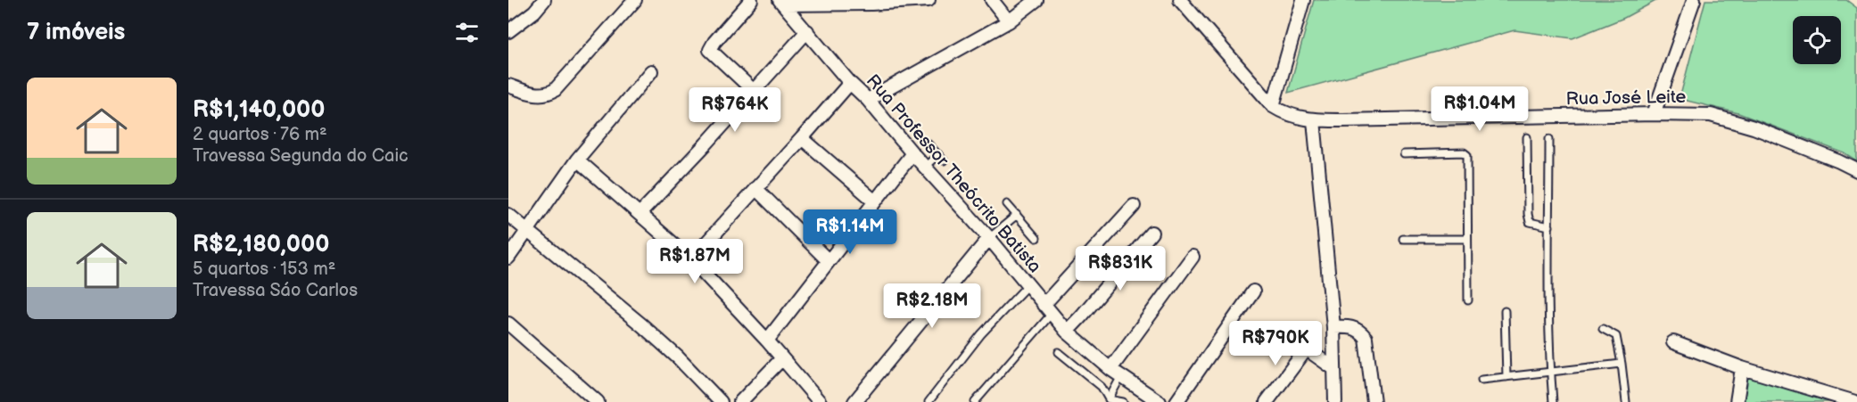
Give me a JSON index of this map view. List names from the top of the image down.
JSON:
{
  "streets": {
    "street": ["Rua José Leite", "Rua Professor Theócrito Batista"]
  },
  "page": {
    "heading": "7 imóveis",
    "list": [
      {
        "name": "R$1,140,000",
        "note": "2 quartos · 76 m² · Travessa Segunda do Caic"
      },
      {
        "name": "R$2,180,000",
        "note": "5 quartos · 153 m² · Travessa Sáo Carlos"
      }
    ],
    "price": [
      "R$1.04M",
      "R$764K",
      "R$1.14M",
      "R$1.87M",
      "R$831K",
      "R$2.18M",
      "R$790K"
    ]
  }
}
